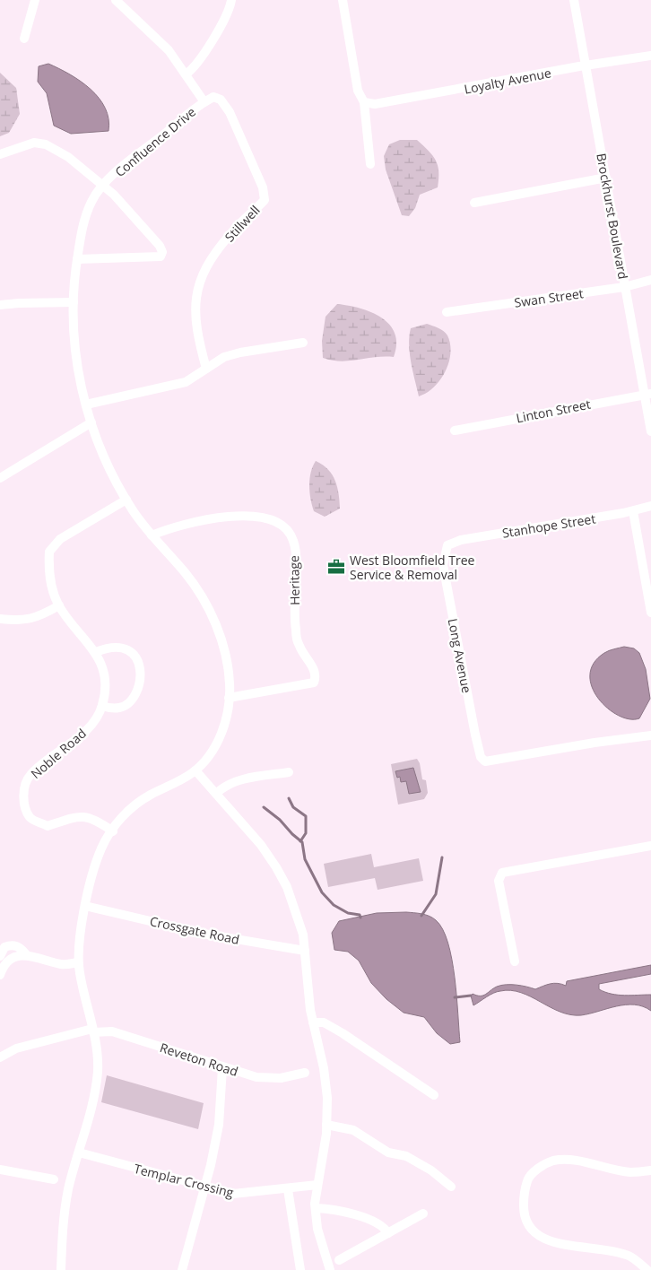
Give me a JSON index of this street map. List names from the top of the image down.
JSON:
{
  "streets": {
    "street": [
      "Loyalty Avenue",
      "Confluence Drive",
      "Brockhurst Boulevard",
      "Stillwell",
      "Swan Street",
      "Linton Street",
      "Stanhope Street",
      "Heritage",
      "Long Avenue",
      "Noble Road",
      "Crossgate Road",
      "Reveton Road",
      "Templar Crossing"
    ]
  },
  "crossings": [
    ["Loyalty Avenue", "Brockhurst Boulevard"],
    ["Confluence Drive", "Stillwell"],
    ["Confluence Drive", "Heritage"],
    ["Confluence Drive", "Noble Road"],
    ["Confluence Drive", "Crossgate Road"],
    ["Confluence Drive", "Reveton Road"],
    ["Confluence Drive", "Templar Crossing"],
    ["Brockhurst Boulevard", "Swan Street"],
    ["Brockhurst Boulevard", "Linton Street"],
    ["Stanhope Street", "Long Avenue"]
  ],
  "places": {
    "office": ["West Bloomfield Tree Service & Removal"]
  }
}
